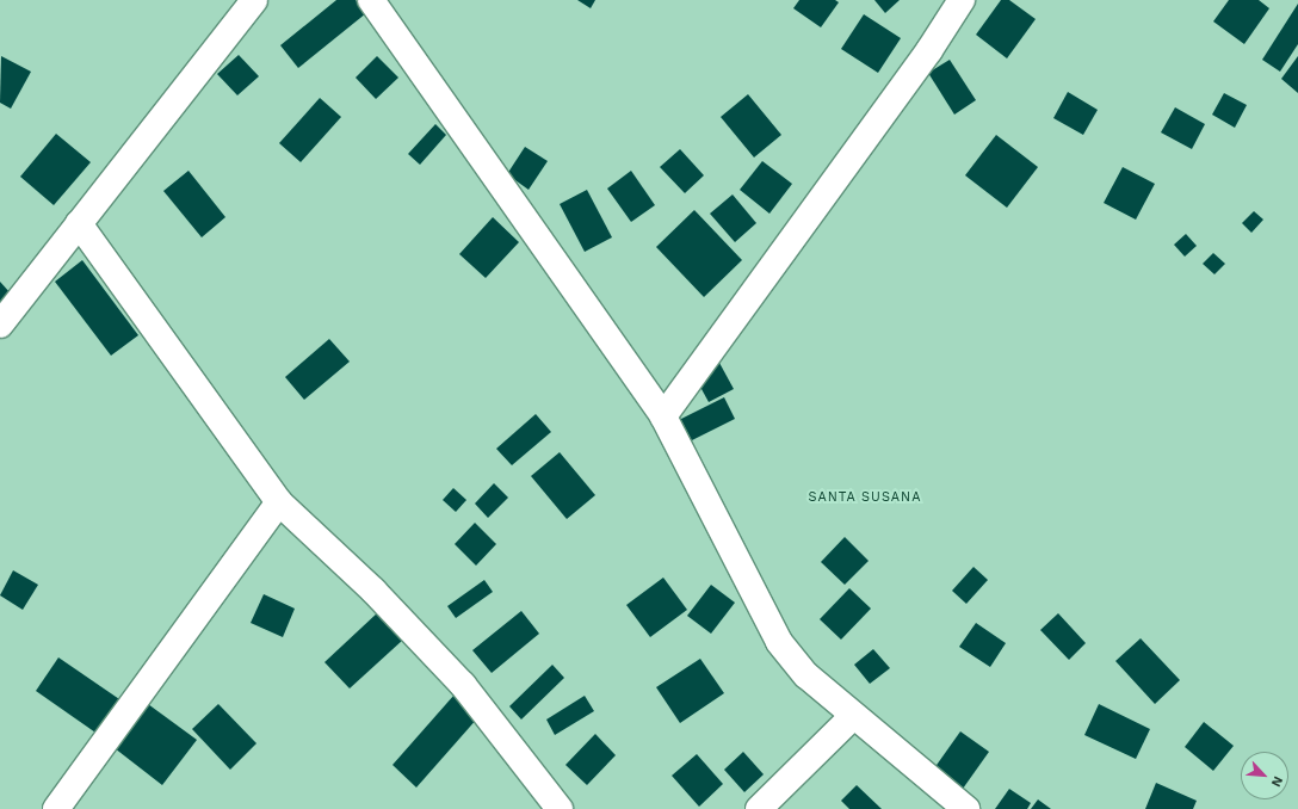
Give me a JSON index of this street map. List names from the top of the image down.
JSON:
{
  "districts": ["SANTA SUSANA"],
  "north": "bottom right"
}
